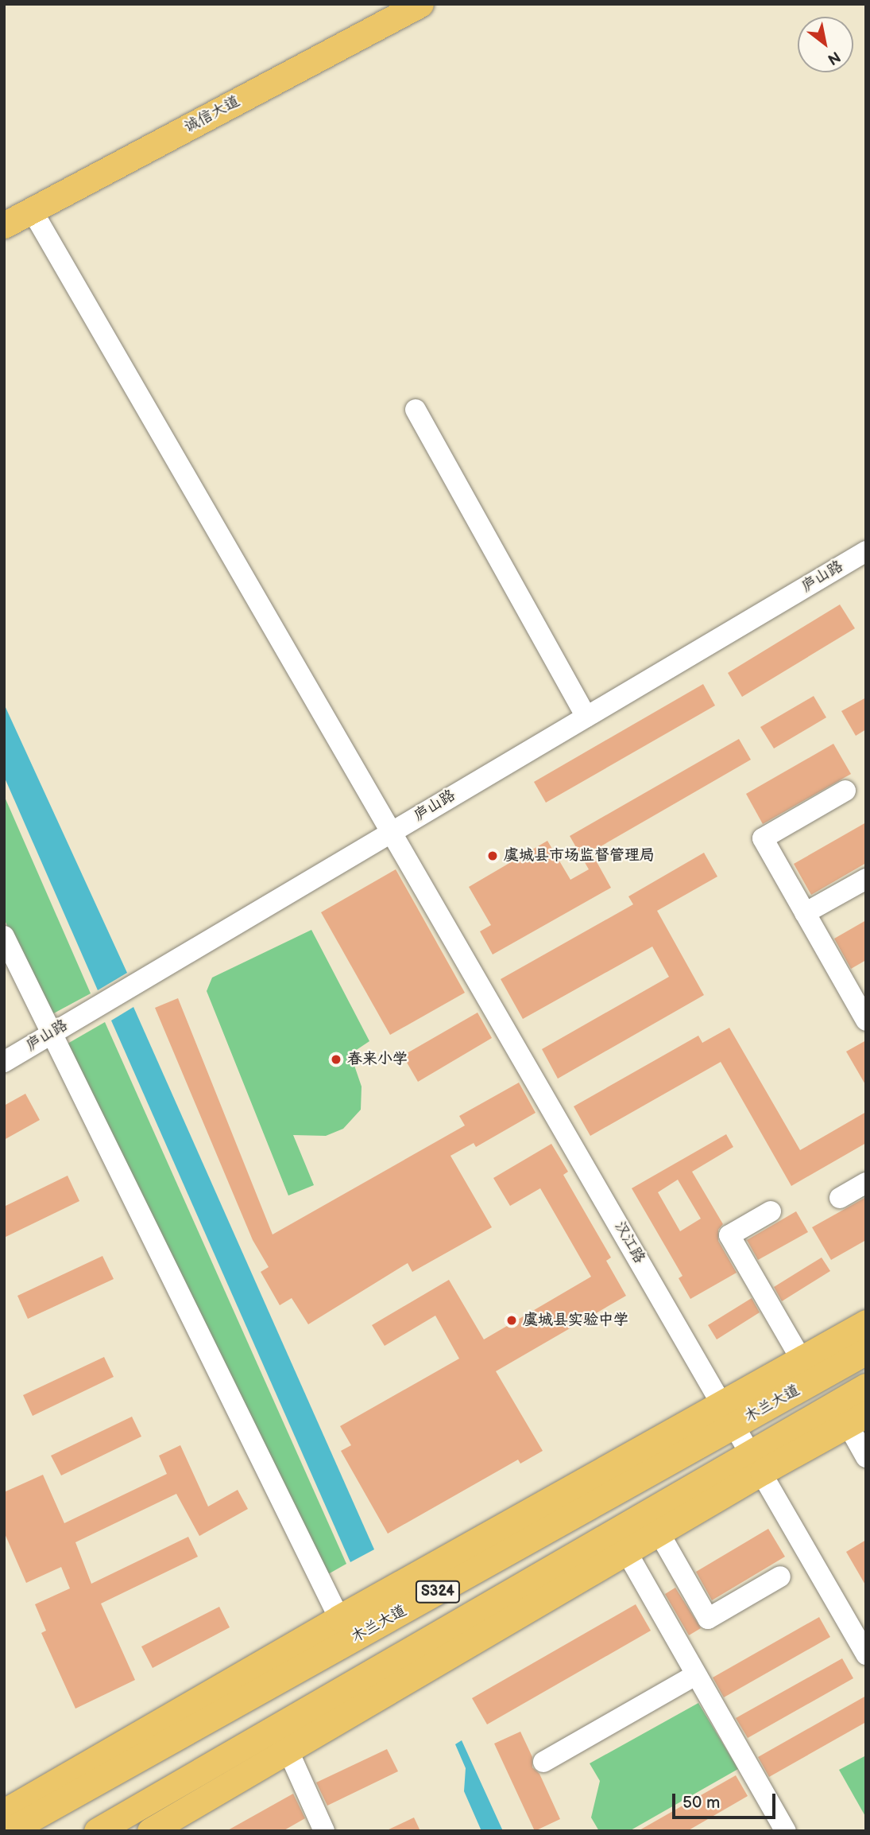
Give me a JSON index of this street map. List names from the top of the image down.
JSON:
{
  "streets": {
    "main road": ["诚信大道", "木兰大道", "S324"],
    "street": ["庐山路", "汉江路"]
  },
  "crossings": [
    ["诚信大道", "汉江路"],
    ["庐山路", "汉江路"],
    ["汉江路", "木兰大道"]
  ],
  "places": ["虞城县市场监督管理局", "春来小学", "虞城县实验中学"],
  "scale_bar": "50 m",
  "north": "bottom right"
}
